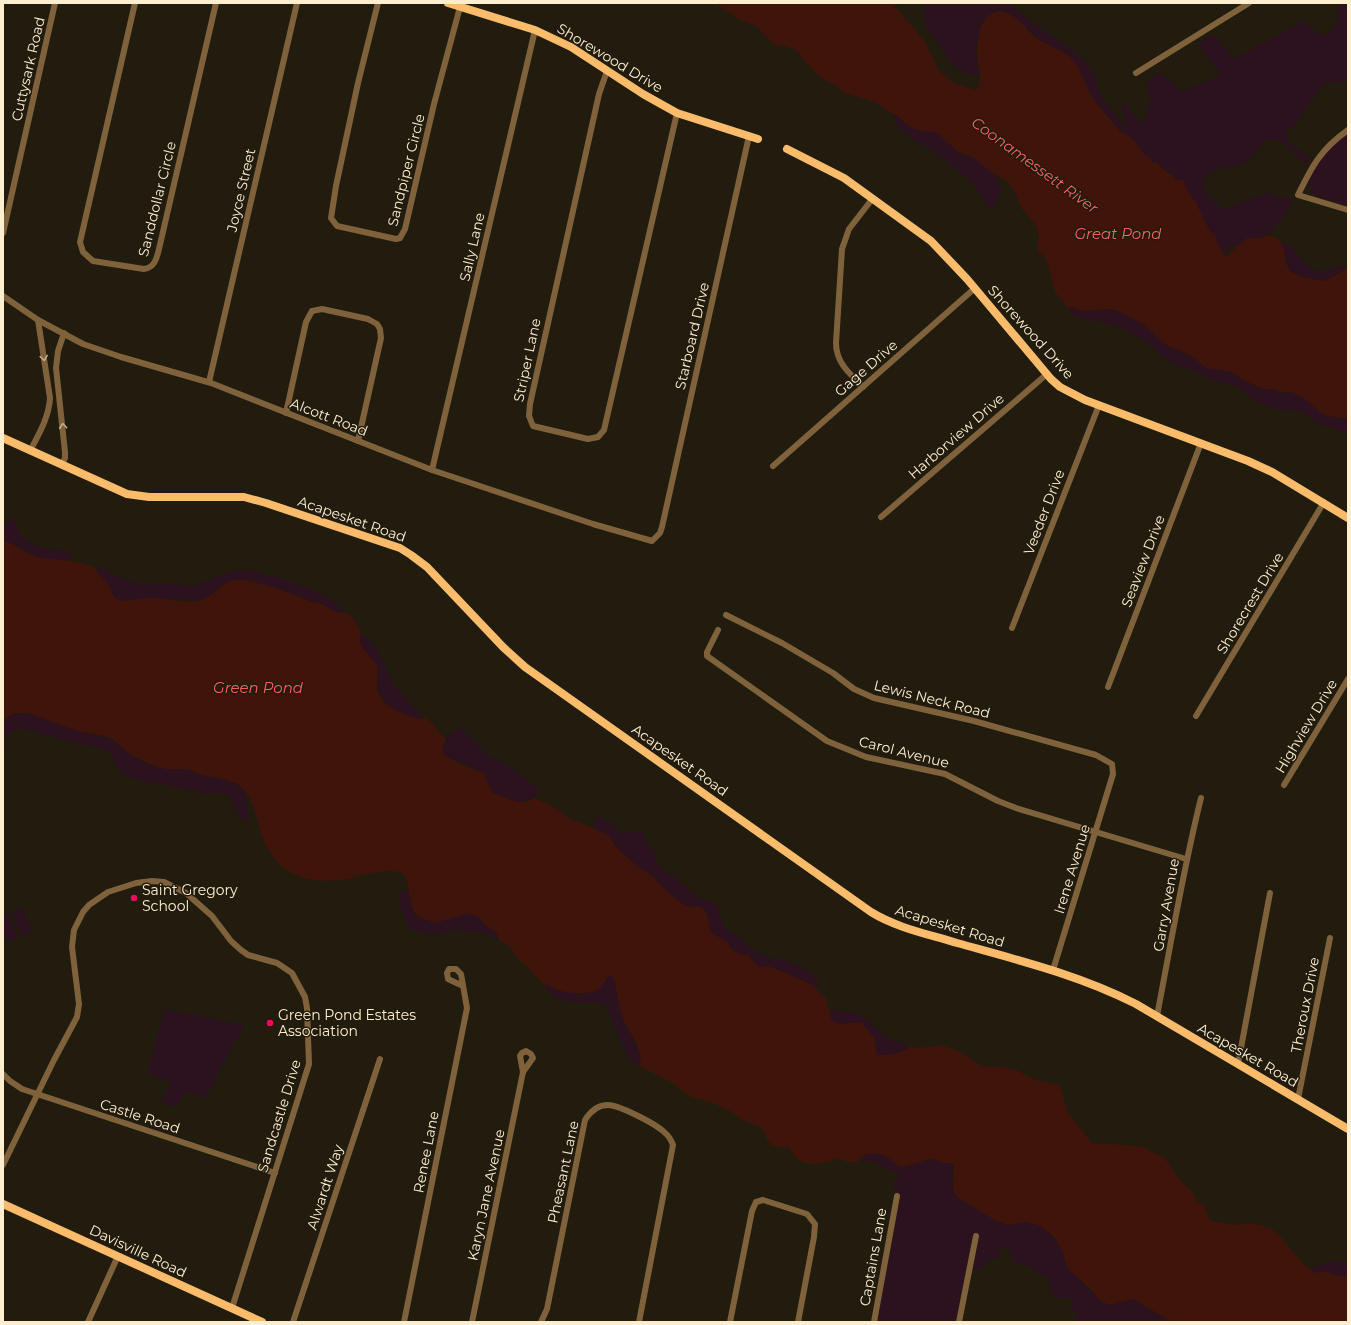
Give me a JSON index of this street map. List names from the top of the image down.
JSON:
{
  "streets": {
    "main road": ["Shorewood Drive", "Acapesket Road", "Davisville Road"],
    "street": [
      "Cuttysark Road",
      "Sandpiper Circle",
      "Joyce Street",
      "Sanddollar Circle",
      "Sally Lane",
      "Starboard Drive",
      "Striper Lane",
      "Gage Drive",
      "Alcott Road",
      "Harborview Drive",
      "Veeder Drive",
      "Seaview Drive",
      "Shorecrest Drive",
      "Lewis Neck Road",
      "Highview Drive",
      "Carol Avenue",
      "Irene Avenue",
      "Garry Avenue",
      "Theroux Drive",
      "Castle Road",
      "Sandcastle Drive",
      "Renee Lane",
      "Pheasant Lane",
      "Alwardt Way",
      "Karyn Jane Avenue",
      "Captains Lane"
    ]
  },
  "crossings": [
    ["Shorewood Drive", "Sandpiper Circle"],
    ["Shorewood Drive", "Sally Lane"],
    ["Shorewood Drive", "Starboard Drive"],
    ["Shorewood Drive", "Striper Lane"],
    ["Shorewood Drive", "Gage Drive"],
    ["Shorewood Drive", "Harborview Drive"],
    ["Shorewood Drive", "Veeder Drive"],
    ["Shorewood Drive", "Seaview Drive"],
    ["Shorewood Drive", "Shorecrest Drive"],
    ["Joyce Street", "Alcott Road"],
    ["Sally Lane", "Alcott Road"],
    ["Starboard Drive", "Alcott Road"],
    ["Acapesket Road", "Irene Avenue"],
    ["Acapesket Road", "Garry Avenue"],
    ["Acapesket Road", "Theroux Drive"],
    ["Lewis Neck Road", "Irene Avenue"],
    ["Carol Avenue", "Irene Avenue"],
    ["Carol Avenue", "Garry Avenue"],
    ["Castle Road", "Sandcastle Drive"],
    ["Sandcastle Drive", "Davisville Road"]
  ],
  "water": ["Coonamessett River", "Great Pond", "Green Pond"],
  "places": ["Saint Gregory School", "Green Pond Estates Association"]
}
